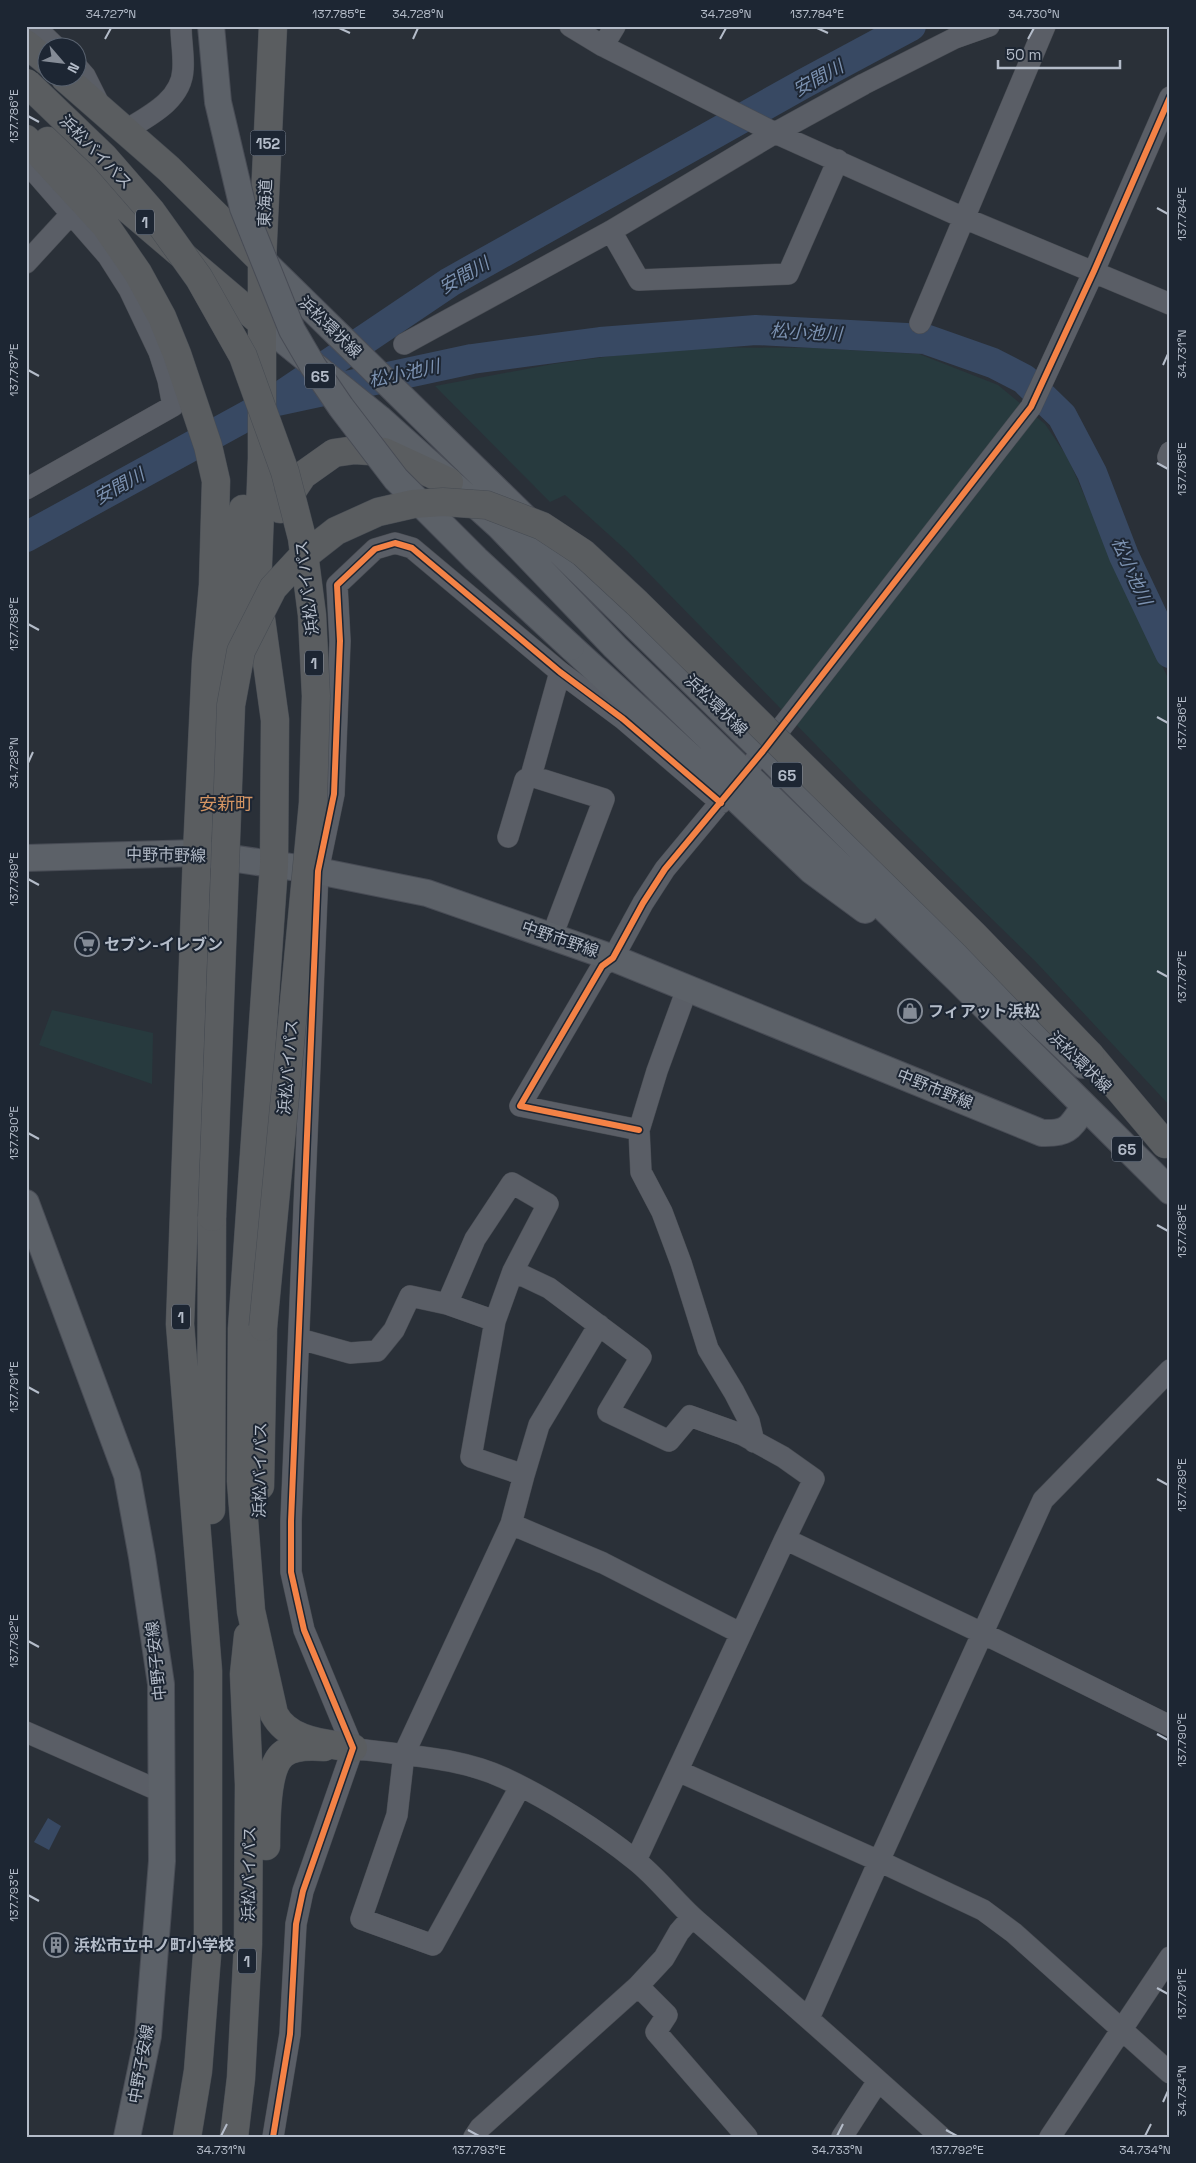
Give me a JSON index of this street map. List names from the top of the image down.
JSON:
{
  "streets": {
    "highway": [
      "152",
      "浜松バイパス",
      "東海道",
      "1"
    ],
    "main road": [
      "浜松環状線",
      "65",
      "中野市野線",
      "中野子安線"
    ]
  },
  "crossings": [
    ["浜松バイパス", "1"],
    ["東海道", "1"],
    ["東海道", "浜松環状線"],
    ["1", "浜松環状線"],
    ["1", "中野市野線"],
    ["浜松環状線", "65"],
    ["浜松環状線", "中野市野線"]
  ],
  "districts": ["安新町"],
  "water": ["安間川", "松小池川"],
  "places": {
    "supermarket": ["セブン-イレブン"],
    "shop": ["フィアット浜松"],
    "building": ["浜松市立中ノ町小学校"]
  },
  "scale_bar": "50 m",
  "north": "bottom right",
  "coordinates": [
    "34.727°N",
    "137.785°E",
    "34.728°N",
    "34.729°N",
    "137.784°E",
    "34.730°N",
    "137.786°E",
    "34.731°N",
    "137.787°E",
    "137.788°E",
    "137.789°E",
    "137.790°E",
    "137.791°E",
    "137.792°E",
    "137.793°E",
    "34.734°N",
    "34.733°N"
  ]
}
